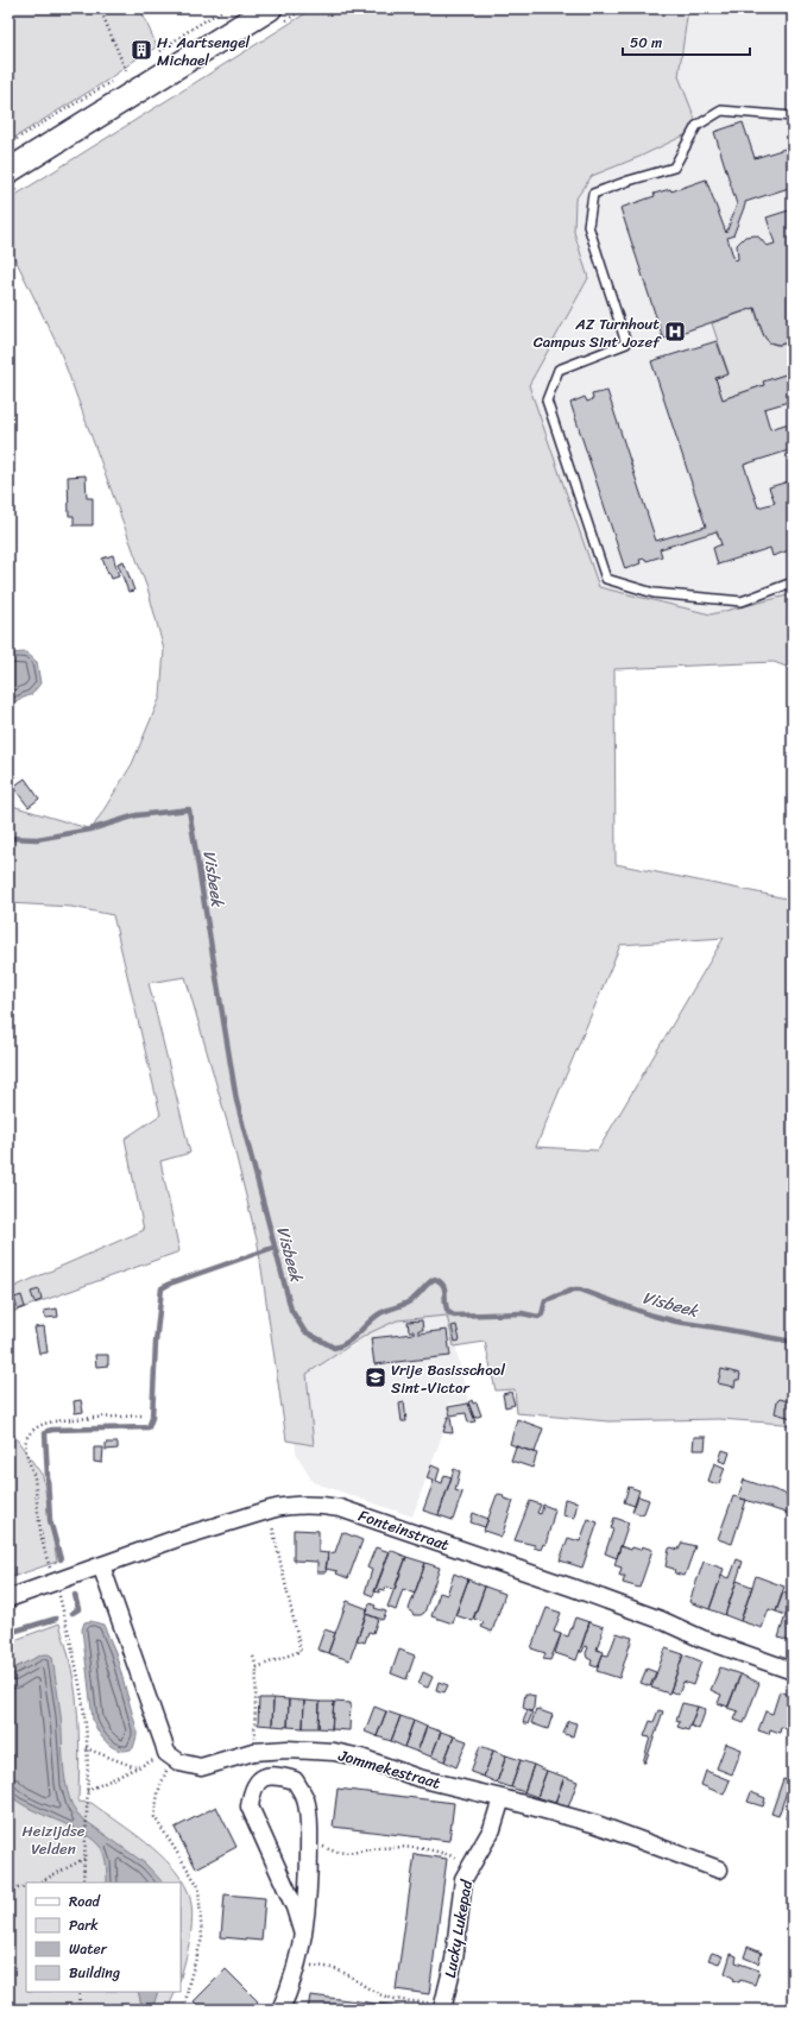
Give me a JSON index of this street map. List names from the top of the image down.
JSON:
{
  "streets": {
    "street": ["Fonteinstraat", "Jommekestraat", "Lucky Lukepad"]
  },
  "crossings": [
    ["Jommekestraat", "Lucky Lukepad"]
  ],
  "water": ["Visbeek"],
  "parks": ["Heizijdse Velden"],
  "places": {
    "building": ["H. Aartsengel Michael"],
    "hospital": ["AZ Turnhout Campus Sint Jozef"],
    "school or university": ["Vrije Basisschool Sint-Victor"]
  },
  "legend": [
    "Road",
    "Park",
    "Water",
    "Building"
  ],
  "scale_bar": "50 m"
}
